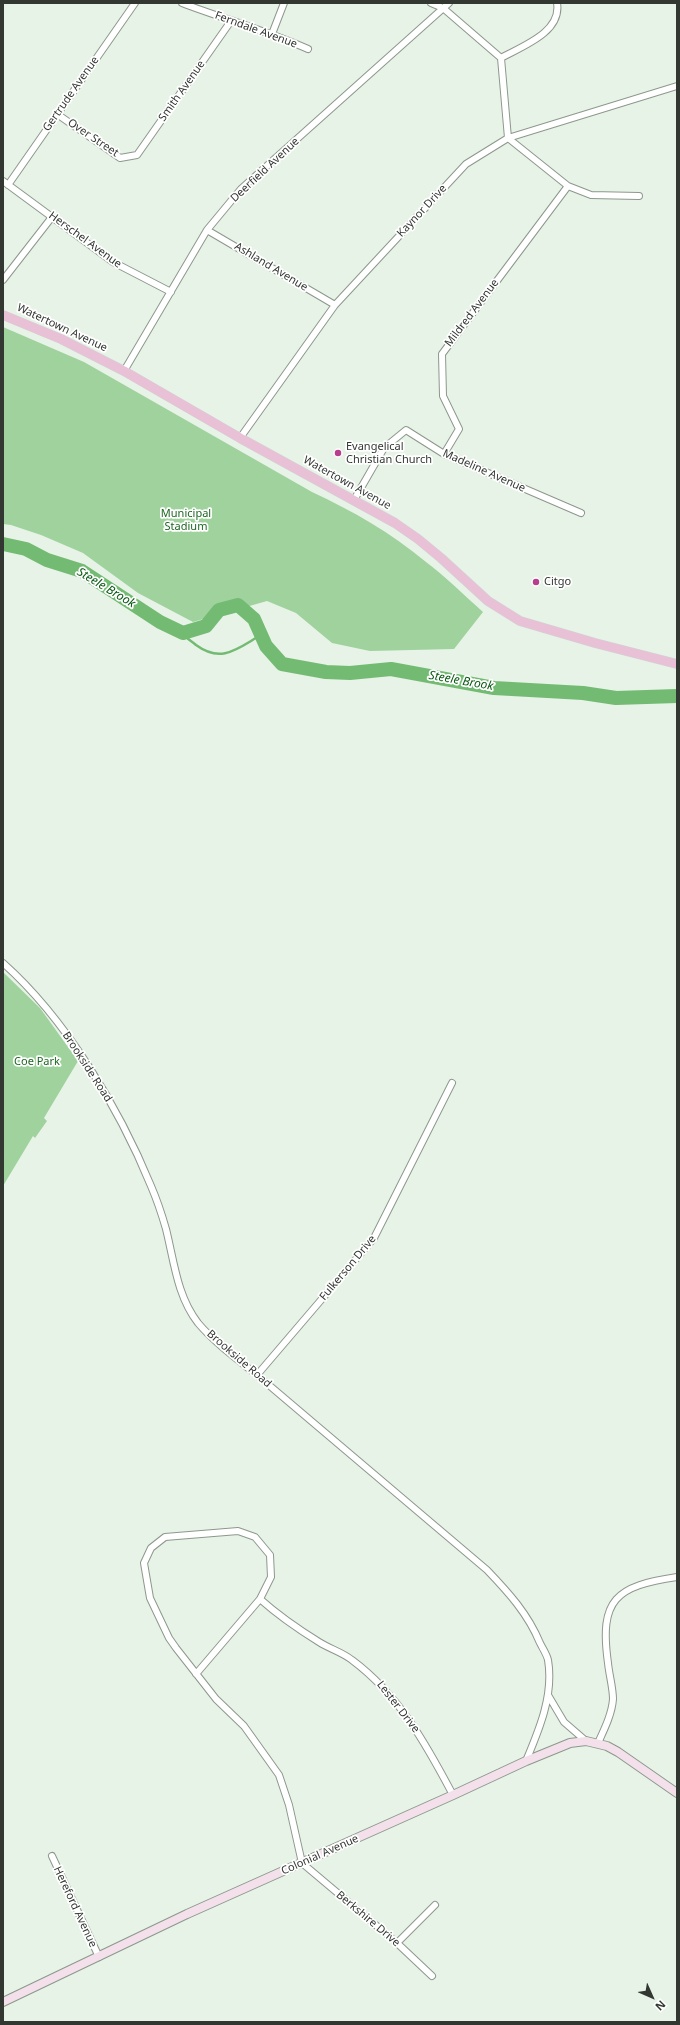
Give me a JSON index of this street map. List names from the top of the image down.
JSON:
{
  "streets": {
    "main road": ["Watertown Avenue"],
    "street": [
      "Ferndale Avenue",
      "Smith Avenue",
      "Gertrude Avenue",
      "Over Street",
      "Deerfield Avenue",
      "Kaynor Drive",
      "Herschel Avenue",
      "Ashland Avenue",
      "Mildred Avenue",
      "Madeline Avenue",
      "Brookside Road",
      "Fulkerson Drive",
      "Lester Drive",
      "Colonial Avenue",
      "Hereford Avenue",
      "Berkshire Drive"
    ]
  },
  "crossings": [
    ["Ferndale Avenue", "Smith Avenue"],
    ["Smith Avenue", "Over Street"],
    ["Gertrude Avenue", "Over Street"],
    ["Gertrude Avenue", "Herschel Avenue"],
    ["Deerfield Avenue", "Herschel Avenue"],
    ["Deerfield Avenue", "Ashland Avenue"],
    ["Deerfield Avenue", "Watertown Avenue"],
    ["Kaynor Drive", "Ashland Avenue"],
    ["Kaynor Drive", "Watertown Avenue"],
    ["Mildred Avenue", "Madeline Avenue"],
    ["Watertown Avenue", "Madeline Avenue"],
    ["Brookside Road", "Fulkerson Drive"],
    ["Brookside Road", "Colonial Avenue"],
    ["Lester Drive", "Colonial Avenue"],
    ["Colonial Avenue", "Hereford Avenue"],
    ["Colonial Avenue", "Berkshire Drive"]
  ],
  "water": ["Steele Brook"],
  "parks": ["Municipal Stadium", "Coe Park"],
  "places": ["Evangelical Christian Church", "Citgo"],
  "north": "bottom right"
}
